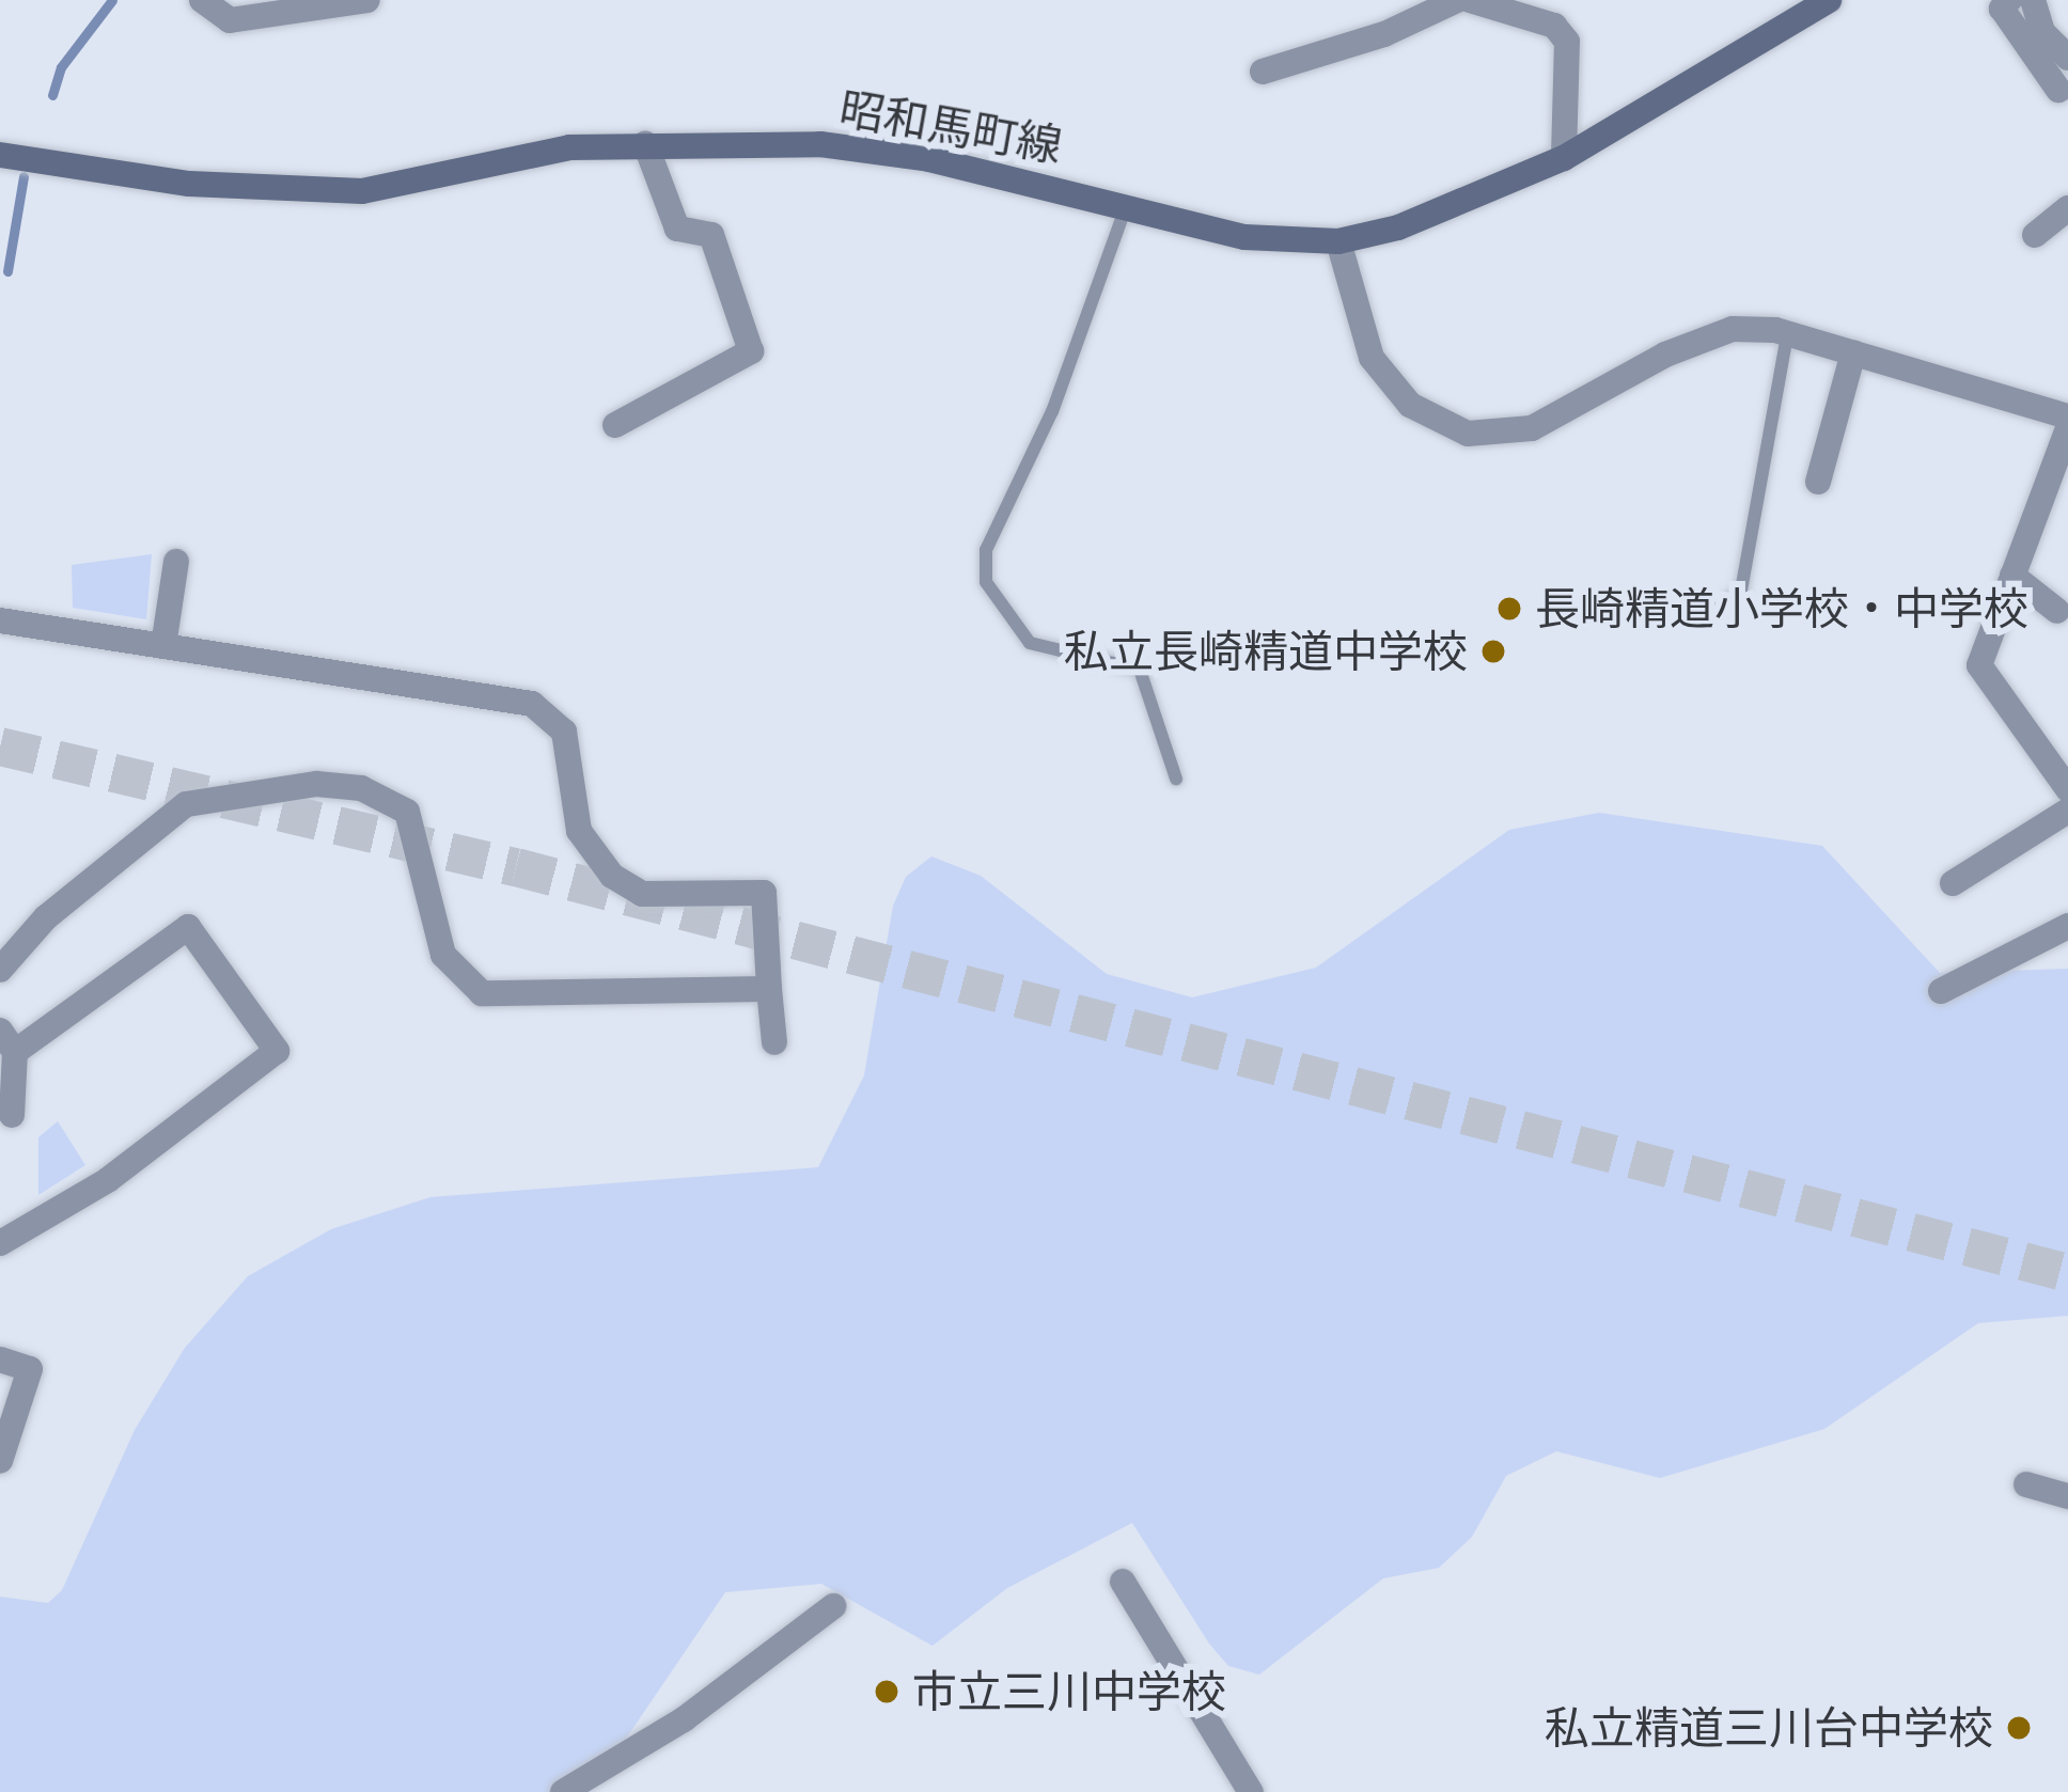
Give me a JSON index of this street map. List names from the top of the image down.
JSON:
{
  "streets": {
    "main road": ["昭和馬町線"]
  },
  "places": [
    "長崎精道小学校・中学校",
    "私立長崎精道中学校",
    "市立三川中学校",
    "私立精道三川台中学校"
  ]
}
